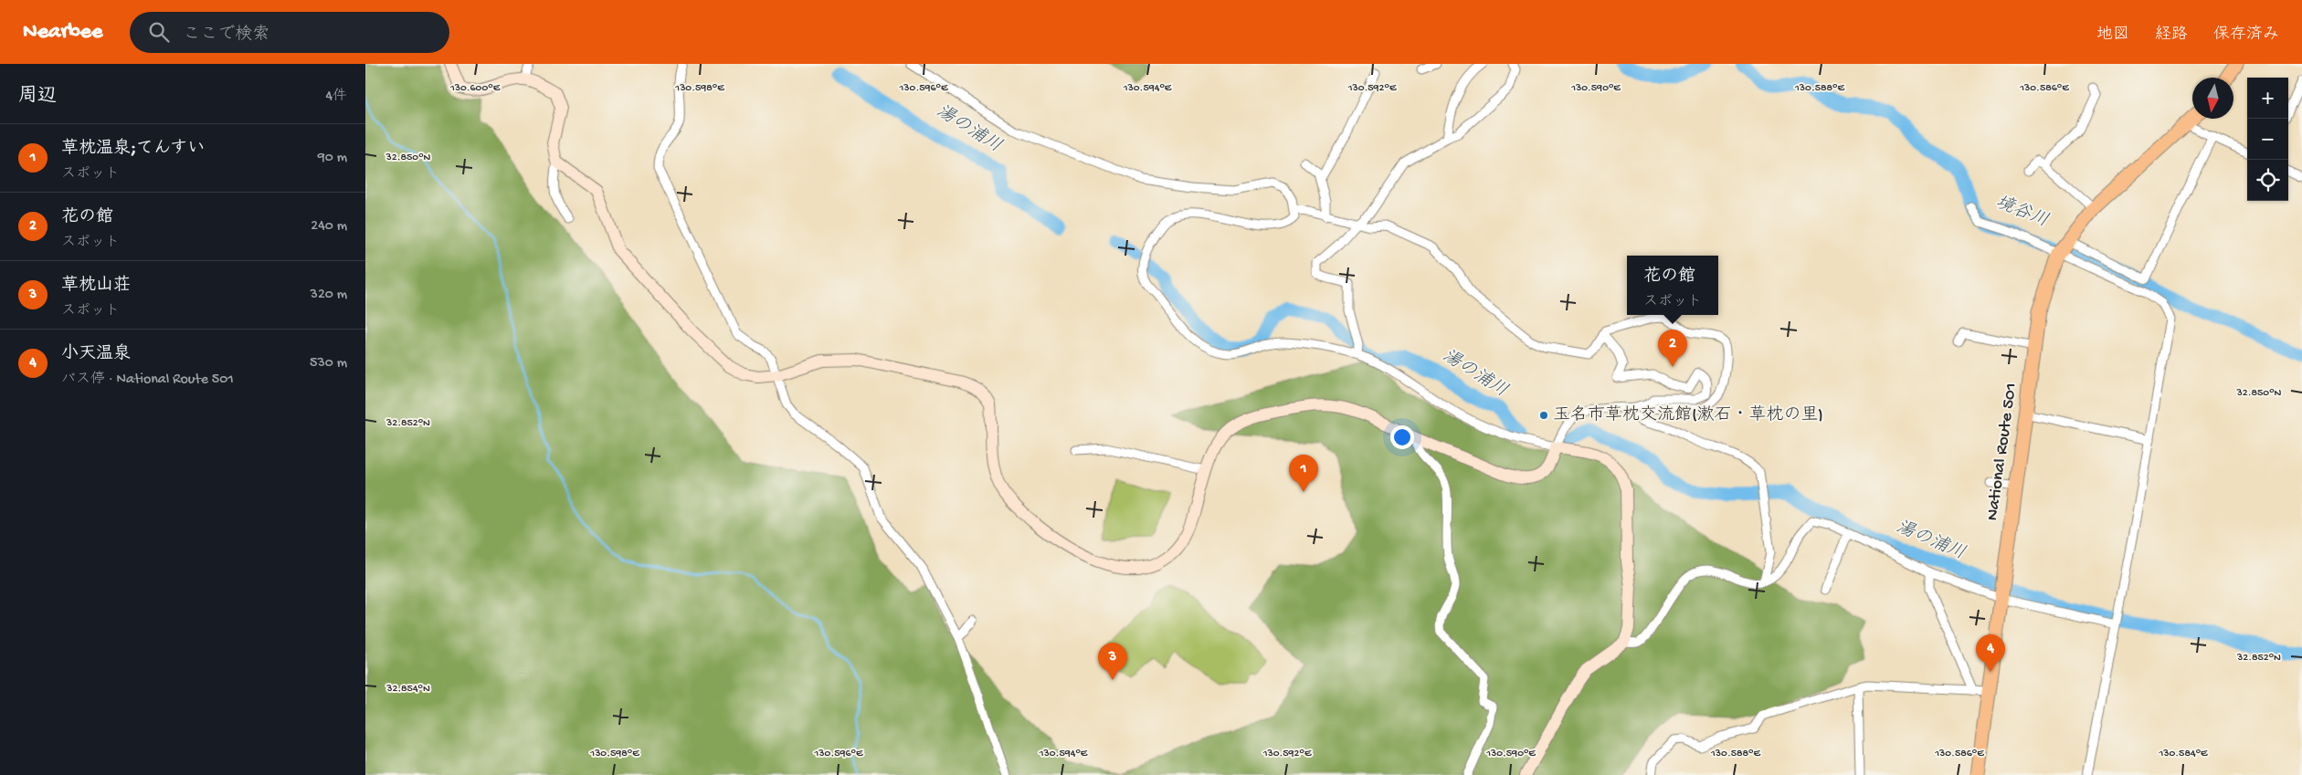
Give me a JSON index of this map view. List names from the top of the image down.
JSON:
{
  "streets": {
    "highway": ["National Route 501"]
  },
  "water": ["湯の浦川", "境谷川"],
  "places": ["玉名市草枕交流館(漱石・草枕の里)"],
  "north": "bottom",
  "page": {
    "header": "Nearbee",
    "search": "ここで検索",
    "nav": ["地図", "経路", "保存済み"],
    "heading": ["周辺", "4件"],
    "map_buttons": ["+", "−"],
    "list": [
      {
        "mark": "1",
        "name": "草枕温泉;てんすい",
        "note": "スポット",
        "value": "90 m"
      },
      {
        "mark": "2",
        "name": "花の館",
        "note": "スポット",
        "value": "240 m"
      },
      {
        "mark": "3",
        "name": "草枕山荘",
        "note": "スポット",
        "value": "320 m"
      },
      {
        "mark": "4",
        "name": "小天温泉",
        "note": "バス停 · National Route 501",
        "value": "530 m"
      }
    ],
    "popup": ["花の館", "スポット"],
    "pins": [
      "2",
      "1",
      "4",
      "3"
    ]
  },
  "coordinates": [
    "130.600°E",
    "130.598°E",
    "130.596°E",
    "130.594°E",
    "130.592°E",
    "130.590°E",
    "130.588°E",
    "130.586°E",
    "32.850°N",
    "32.852°N",
    "32.854°N",
    "130.584°E"
  ]
}
